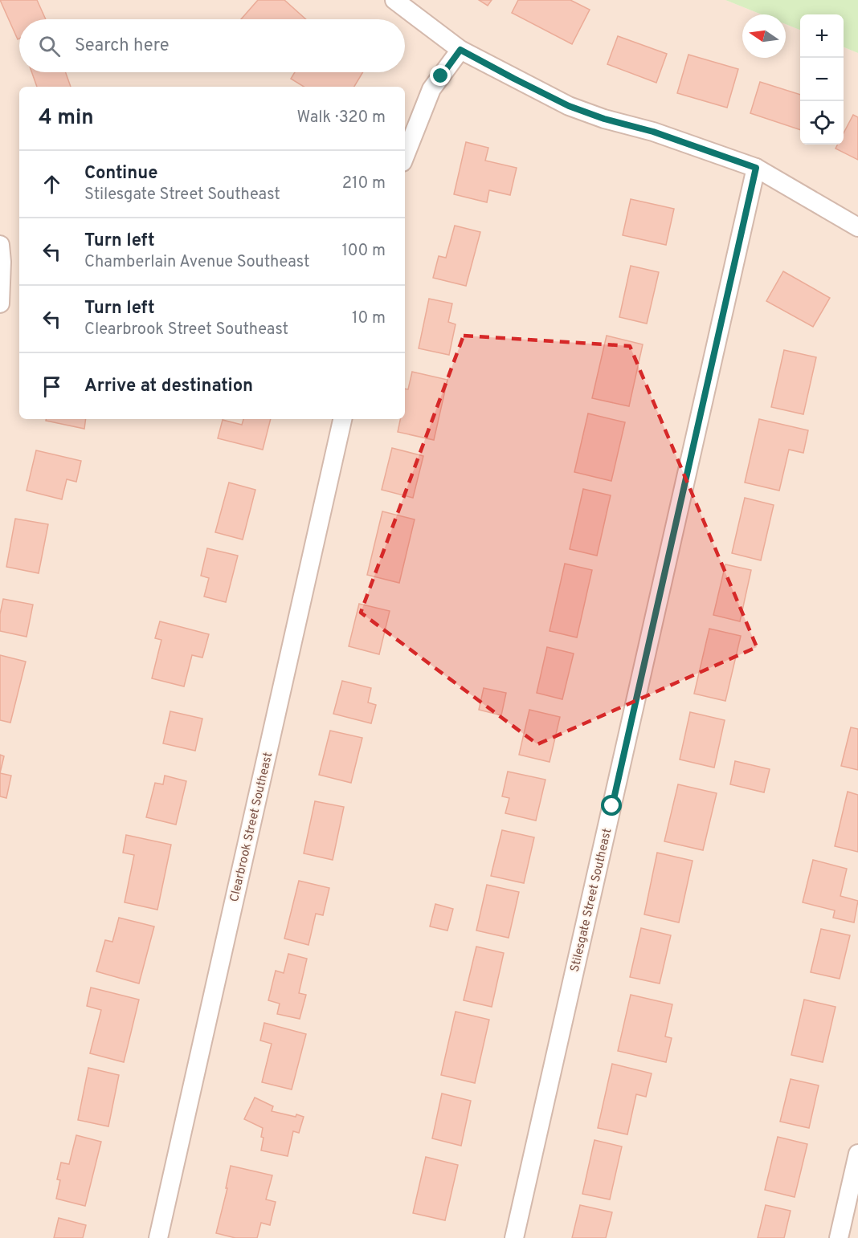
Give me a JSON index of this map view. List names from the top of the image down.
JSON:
{
  "streets": {
    "street": ["Clearbrook Street Southeast", "Stilesgate Street Southeast"]
  },
  "north": "left",
  "page": {
    "map_buttons": ["+", "−"],
    "search": "Search here",
    "heading": ["4 min", "Walk · 320 m"],
    "list": [
      ["Continue", "Stilesgate Street Southeast", "210 m"],
      ["Turn left", "Chamberlain Avenue Southeast", "100 m"],
      ["Turn left", "Clearbrook Street Southeast", "10 m"],
      "Arrive at destination"
    ]
  }
}
